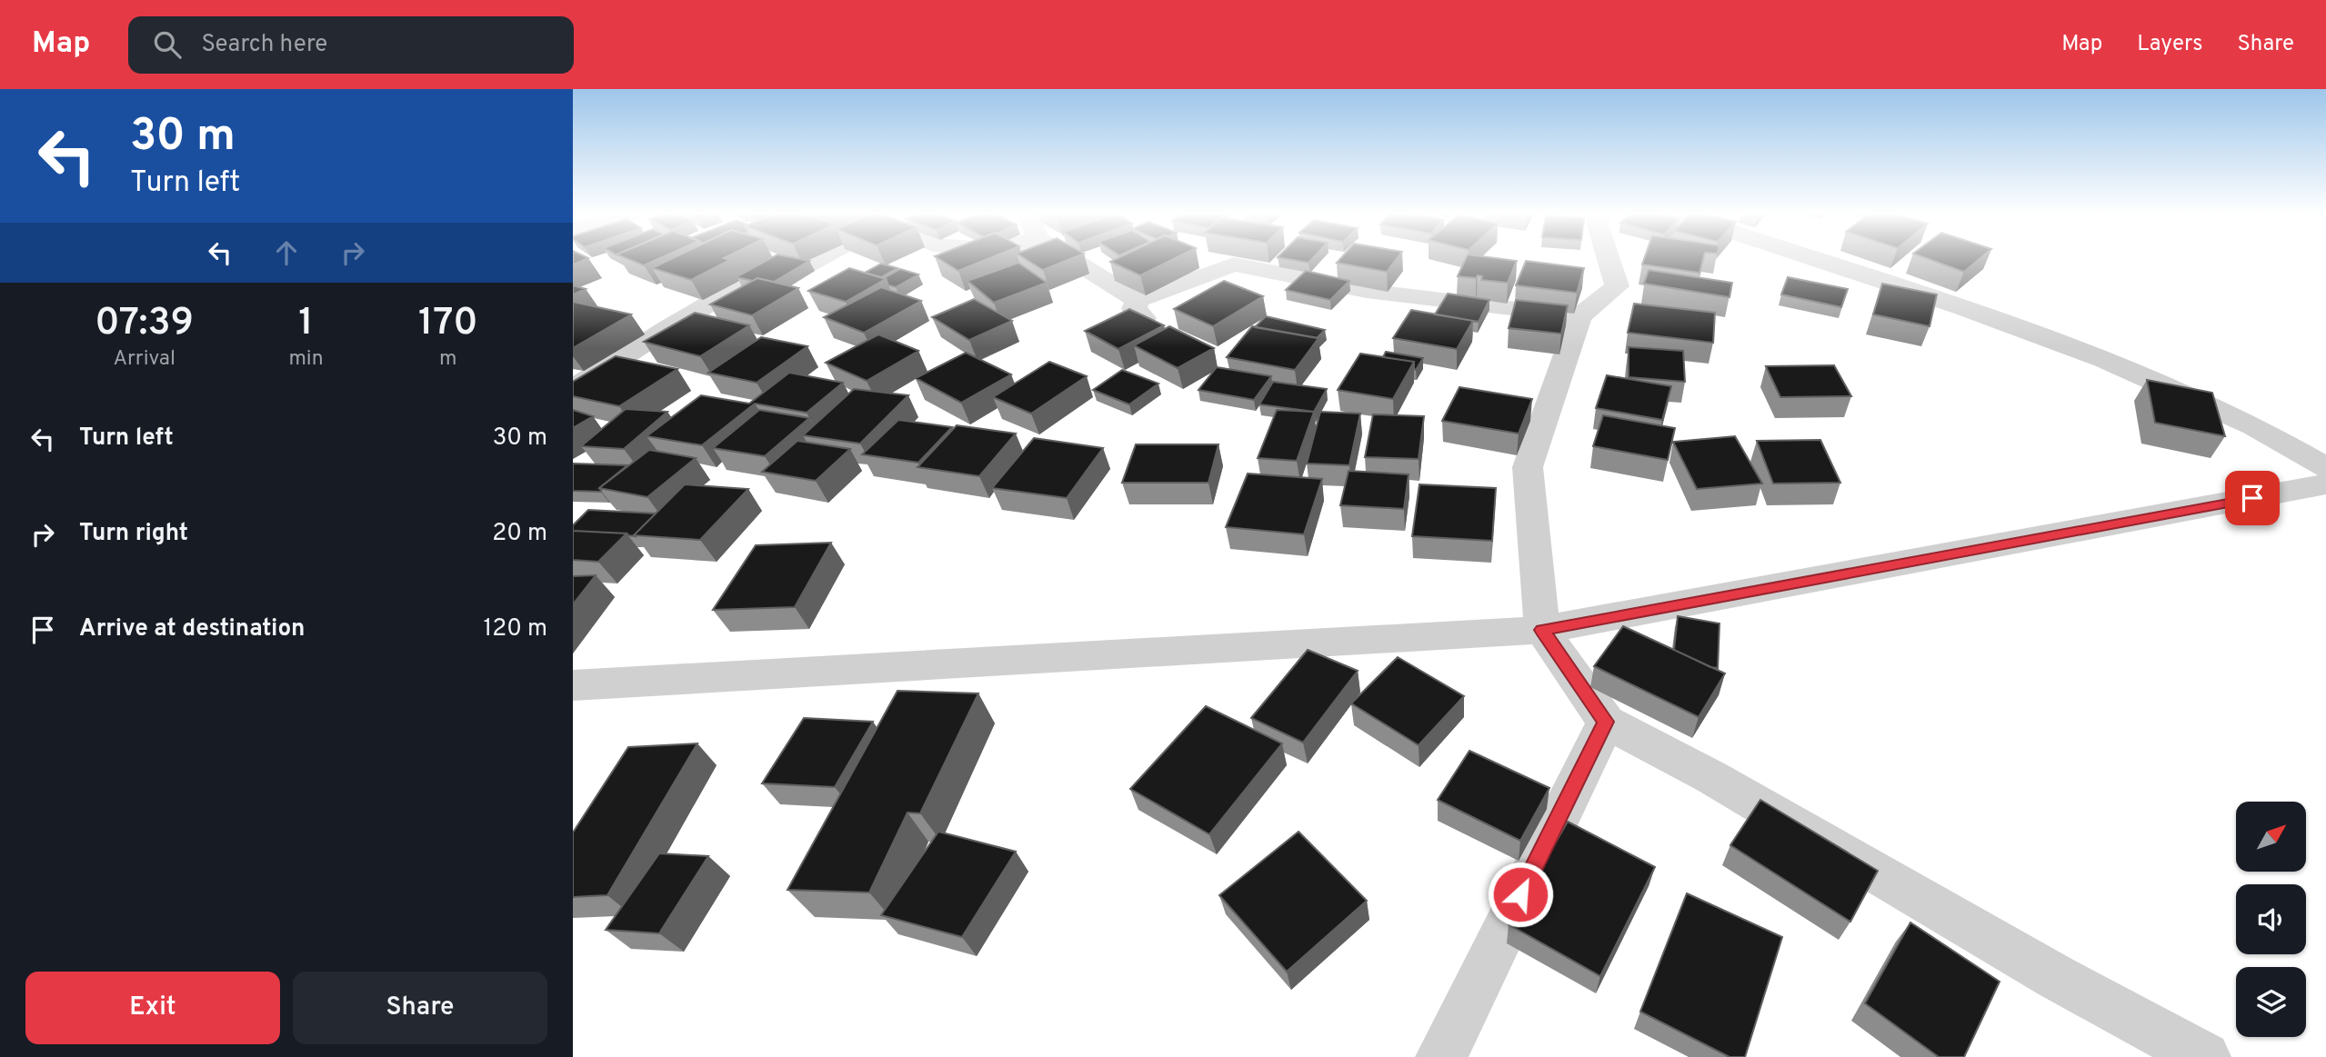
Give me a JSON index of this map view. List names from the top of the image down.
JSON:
{
  "north": "top right",
  "page": {
    "header": "Map",
    "search": "Search here",
    "nav": ["Map", "Layers", "Share"],
    "turn": ["30 m", "Turn left"],
    "eta": [
      "07:39",
      "Arrival",
      "1",
      "min",
      "170",
      "m"
    ],
    "list": [
      {
        "name": "Turn left",
        "value": "30 m"
      },
      {
        "name": "Turn right",
        "value": "20 m"
      },
      {
        "name": "Arrive at destination",
        "value": "120 m"
      }
    ],
    "buttons": ["Exit", "Share"]
  }
}
